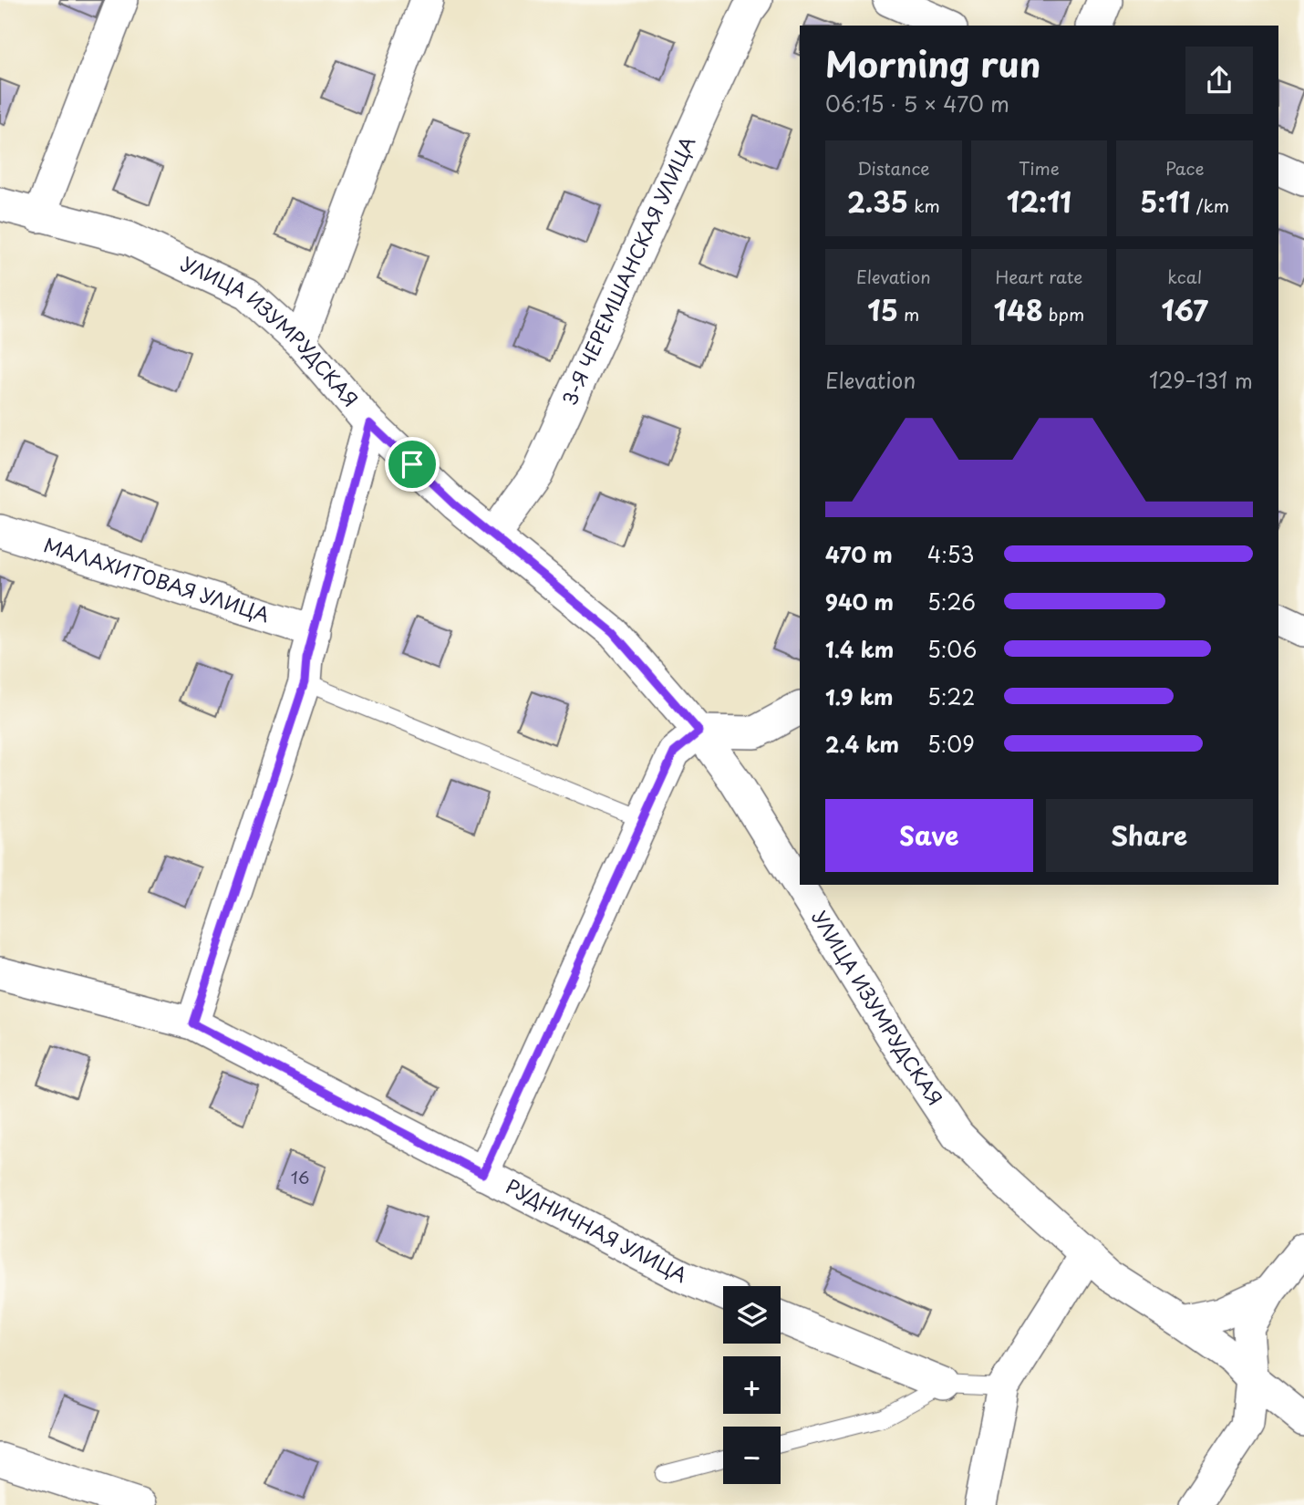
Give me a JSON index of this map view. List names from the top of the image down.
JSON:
{
  "streets": {
    "street": [
      "3-Я ЧЕРЕМШАНСКАЯ УЛИЦА",
      "УЛИЦА ИЗУМРУДСКАЯ",
      "МАЛАХИТОВАЯ УЛИЦА",
      "РУДНИЧНАЯ УЛИЦА"
    ]
  },
  "crossings": [
    ["3-Я ЧЕРЕМШАНСКАЯ УЛИЦА", "УЛИЦА ИЗУМРУДСКАЯ"]
  ],
  "house_numbers": ["16"],
  "page": {
    "heading": ["Morning run", "06:15 · 5 × 470 m"],
    "stats": [
      ["Distance", "2.35 km"],
      ["Time", "12:11"],
      ["Pace", "5:11 /km"],
      ["Elevation", "15 m"],
      ["Heart rate", "148 bpm"],
      ["kcal", "167"]
    ],
    "chart": ["Elevation", "129–131 m"],
    "list": [
      {
        "name": "470 m",
        "note": "4:53"
      },
      {
        "name": "940 m",
        "note": "5:26"
      },
      {
        "name": "1.4 km",
        "note": "5:06"
      },
      {
        "name": "1.9 km",
        "note": "5:22"
      },
      {
        "name": "2.4 km",
        "note": "5:09"
      }
    ],
    "buttons": ["Save", "Share"],
    "map_buttons": ["+", "−"]
  }
}
